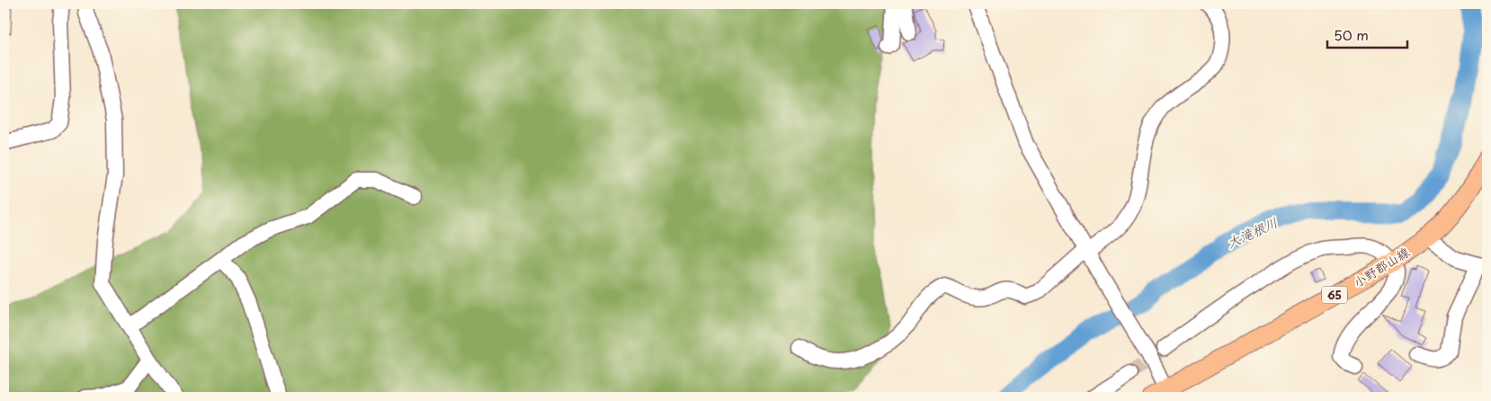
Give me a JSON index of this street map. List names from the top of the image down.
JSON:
{
  "streets": {
    "main road": ["小野郡山線", "65"]
  },
  "water": ["大滝根川"],
  "scale_bar": "50 m"
}
